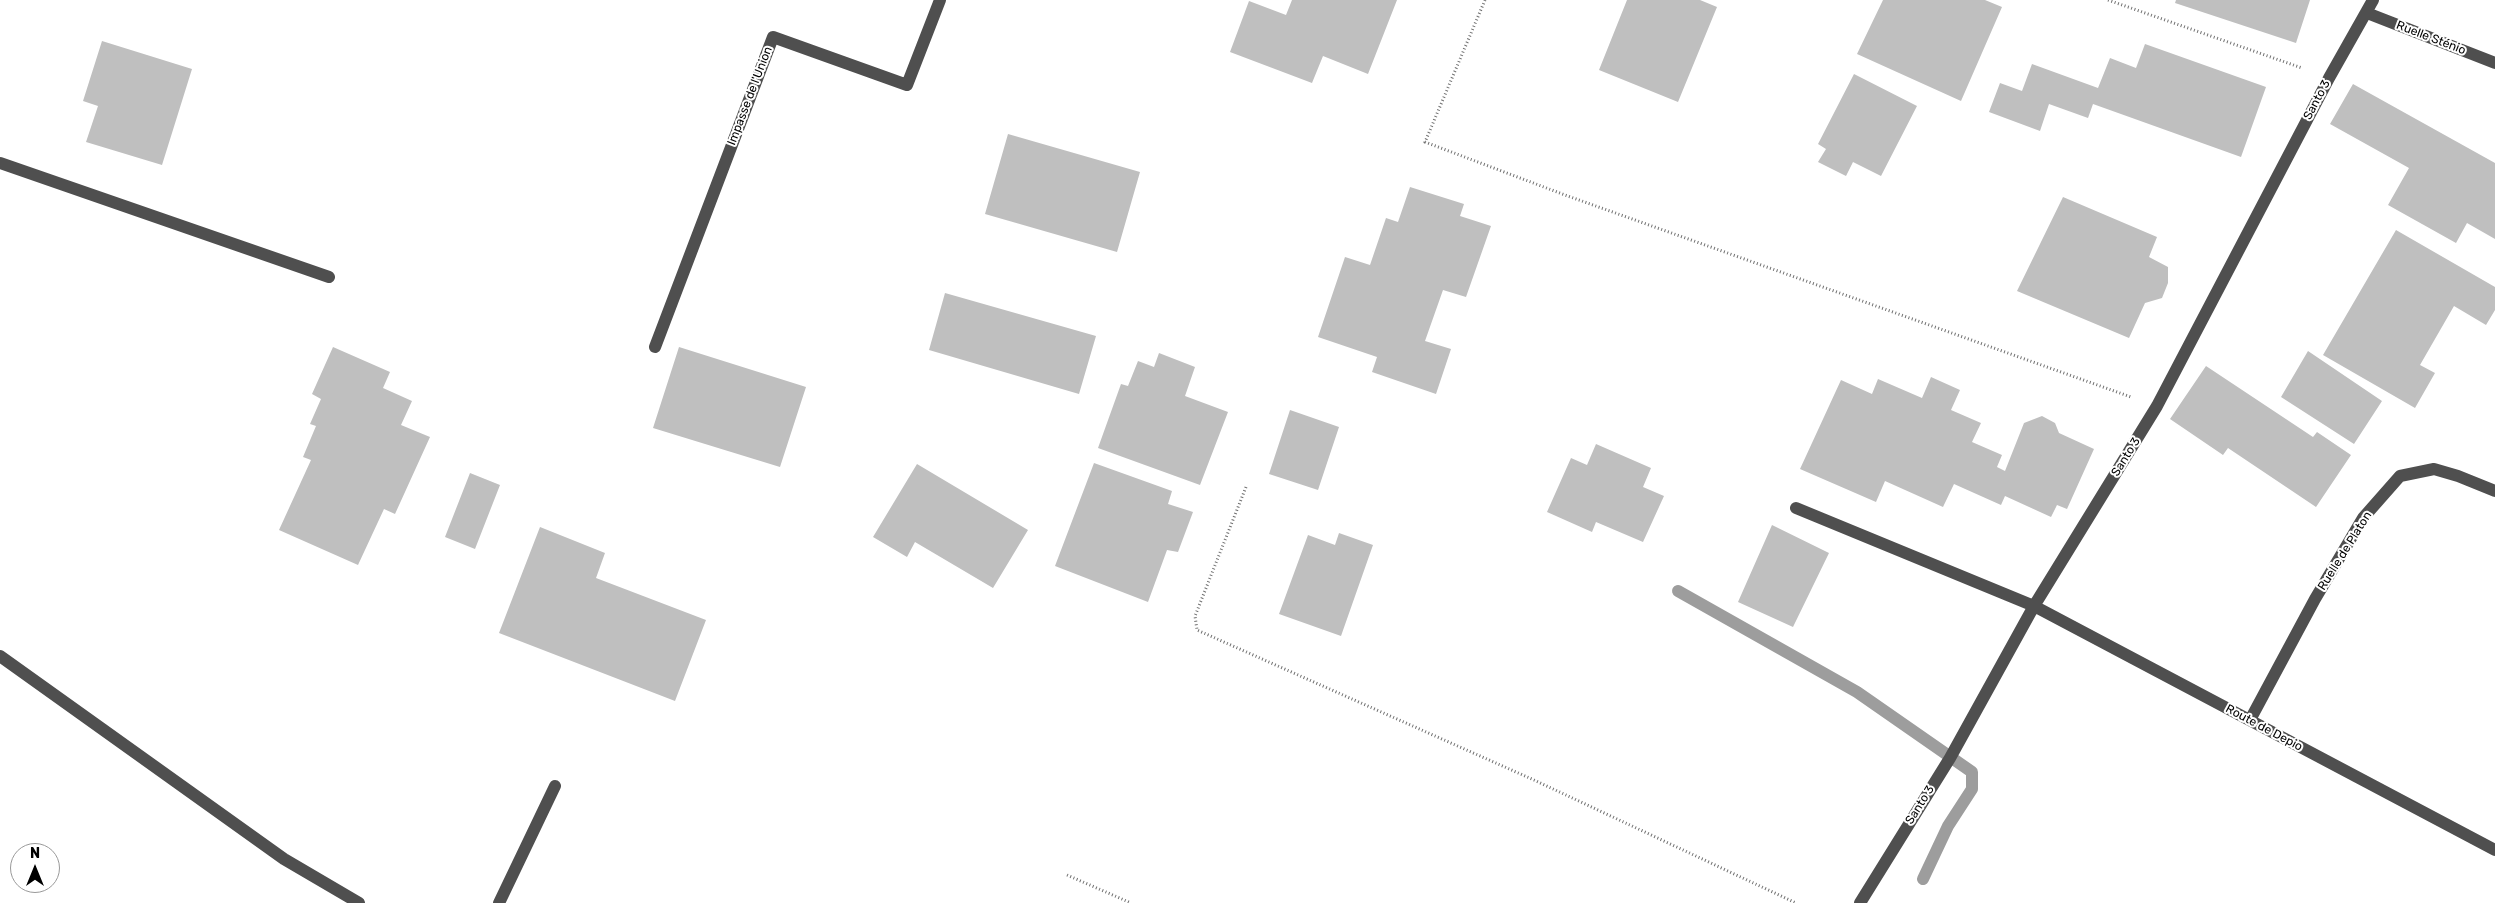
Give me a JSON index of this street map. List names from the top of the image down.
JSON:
{
  "streets": {
    "street": [
      "Ruelle Sténio",
      "Impasse de l'Union",
      "Santo 3",
      "Ruelle de Platon",
      "Route de Depio"
    ]
  },
  "crossings": [
    ["Ruelle Sténio", "Santo 3"],
    ["Santo 3", "Route de Depio"],
    ["Ruelle de Platon", "Route de Depio"]
  ],
  "north": "top"
}
